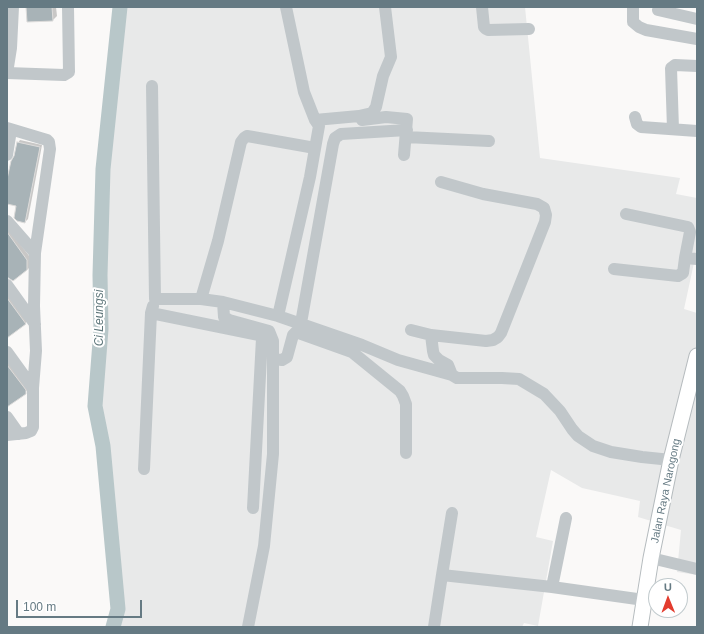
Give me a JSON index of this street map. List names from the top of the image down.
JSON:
{
  "streets": {
    "main road": ["Jalan Raya Narogong"]
  },
  "water": ["Ci Leungsi"],
  "scale_bar": "100 m",
  "north": "top"
}
